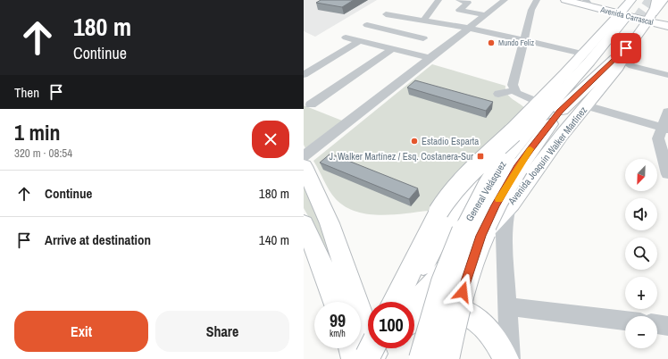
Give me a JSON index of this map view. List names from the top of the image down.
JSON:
{
  "streets": {
    "highway": ["General Velásquez"],
    "main road": ["Avenida Carrascal", "Avenida Joaquín Walker Martínez"]
  },
  "crossings": [
    ["Avenida Carrascal", "Avenida Joaquín Walker Martínez"],
    ["Avenida Carrascal", "General Velásquez"],
    ["Avenida Joaquín Walker Martínez", "General Velásquez"]
  ],
  "places": {
    "other": ["Mundo Feliz", "Estadio Esparta"],
    "transit": ["J. Walker Martínez / Esq. Costanera-Sur"]
  },
  "north": "bottom left",
  "page": {
    "turn": ["180 m", "Continue"],
    "then": "Then",
    "heading": ["1 min", "320 m · 08:54"],
    "map_buttons": ["+", "−"],
    "list": [
      {
        "name": "Continue",
        "value": "180 m"
      },
      {
        "name": "Arrive at destination",
        "value": "140 m"
      }
    ],
    "speed": "99 km/h",
    "limit": "100",
    "buttons": ["Exit", "Share"]
  }
}
